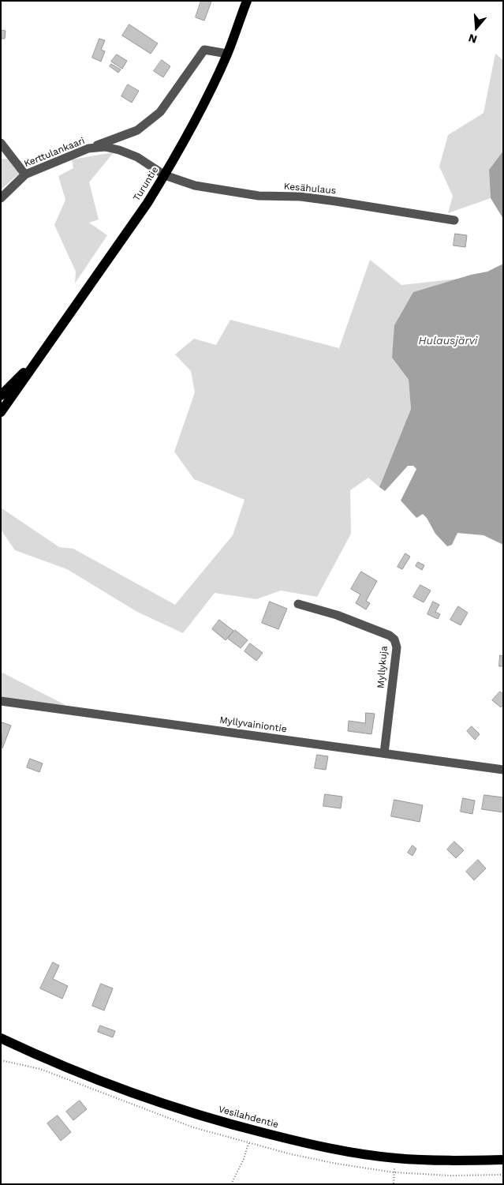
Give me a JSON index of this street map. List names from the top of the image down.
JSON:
{
  "streets": {
    "main road": ["Turuntie", "Vesilahdentie"],
    "street": [
      "Kerttulankaari",
      "Kesähulaus",
      "Myllykuja",
      "Myllyvainiontie"
    ]
  },
  "crossings": [
    ["Kerttulankaari", "Turuntie"],
    ["Kerttulankaari", "Kesähulaus"],
    ["Turuntie", "Kesähulaus"],
    ["Myllykuja", "Myllyvainiontie"]
  ],
  "water": ["Hulausjärvi"],
  "north": "bottom"
}
